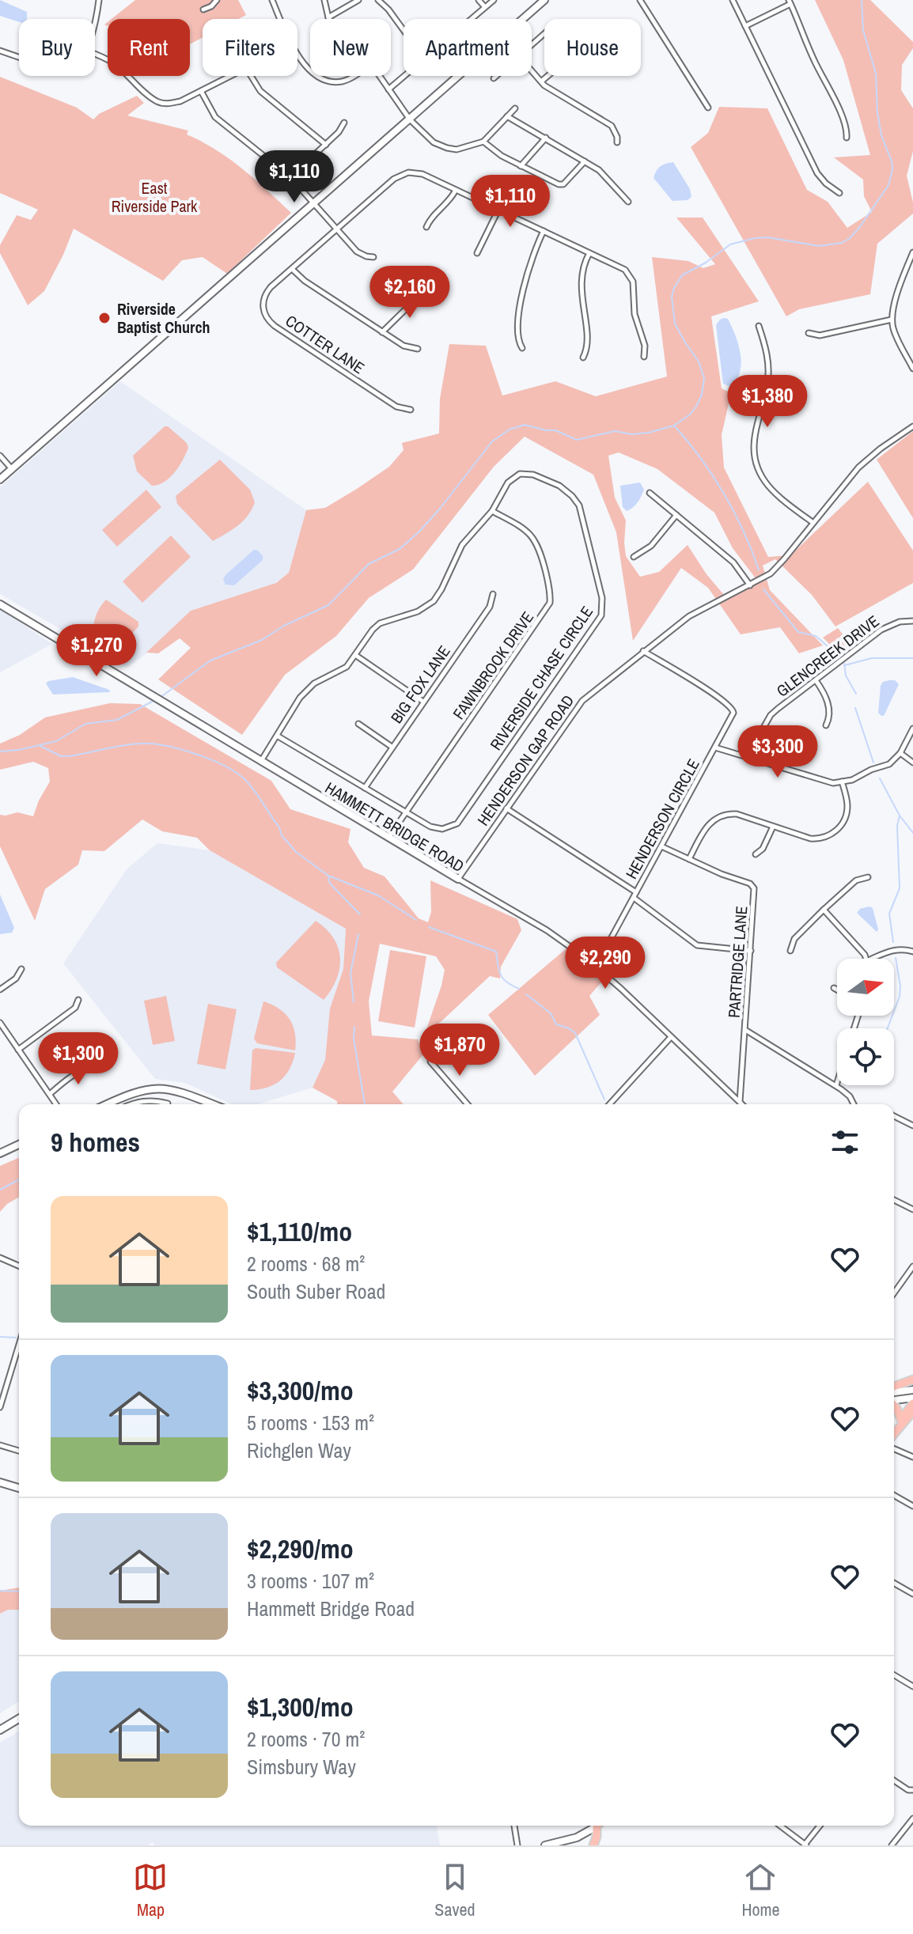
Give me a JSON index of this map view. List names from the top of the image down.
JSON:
{
  "streets": {
    "street": [
      "COTTER LANE",
      "GLENCREEK DRIVE",
      "FAWNBROOK DRIVE",
      "RIVERSIDE CHASE CIRCLE",
      "BIG FOX LANE",
      "HENDERSON GAP ROAD",
      "HENDERSON CIRCLE",
      "HAMMETT BRIDGE ROAD",
      "PARTRIDGE LANE"
    ]
  },
  "crossings": [
    ["FAWNBROOK DRIVE", "RIVERSIDE CHASE CIRCLE"],
    ["FAWNBROOK DRIVE", "HAMMETT BRIDGE ROAD"],
    ["RIVERSIDE CHASE CIRCLE", "BIG FOX LANE"],
    ["RIVERSIDE CHASE CIRCLE", "HAMMETT BRIDGE ROAD"],
    ["HENDERSON GAP ROAD", "HENDERSON CIRCLE"],
    ["HENDERSON GAP ROAD", "HAMMETT BRIDGE ROAD"],
    ["HENDERSON CIRCLE", "HAMMETT BRIDGE ROAD"],
    ["HENDERSON CIRCLE", "PARTRIDGE LANE"],
    ["HAMMETT BRIDGE ROAD", "PARTRIDGE LANE"]
  ],
  "parks": ["East Riverside Park"],
  "places": ["Riverside Baptist Church"],
  "north": "right",
  "page": {
    "chip": [
      "Buy",
      "Rent",
      "Filters",
      "New",
      "Apartment",
      "House"
    ],
    "price": [
      "$1,110",
      "$1,110",
      "$2,160",
      "$1,380",
      "$1,270",
      "$3,300",
      "$2,290",
      "$1,870",
      "$1,300"
    ],
    "heading": "9 homes",
    "list": [
      {
        "name": "$1,110/mo",
        "note": "2 rooms · 68 m² · South Suber Road"
      },
      {
        "name": "$3,300/mo",
        "note": "5 rooms · 153 m² · Richglen Way"
      },
      {
        "name": "$2,290/mo",
        "note": "3 rooms · 107 m² · Hammett Bridge Road"
      },
      {
        "name": "$1,300/mo",
        "note": "2 rooms · 70 m² · Simsbury Way"
      }
    ],
    "tabs": ["Map", "Saved", "Home"]
  }
}
